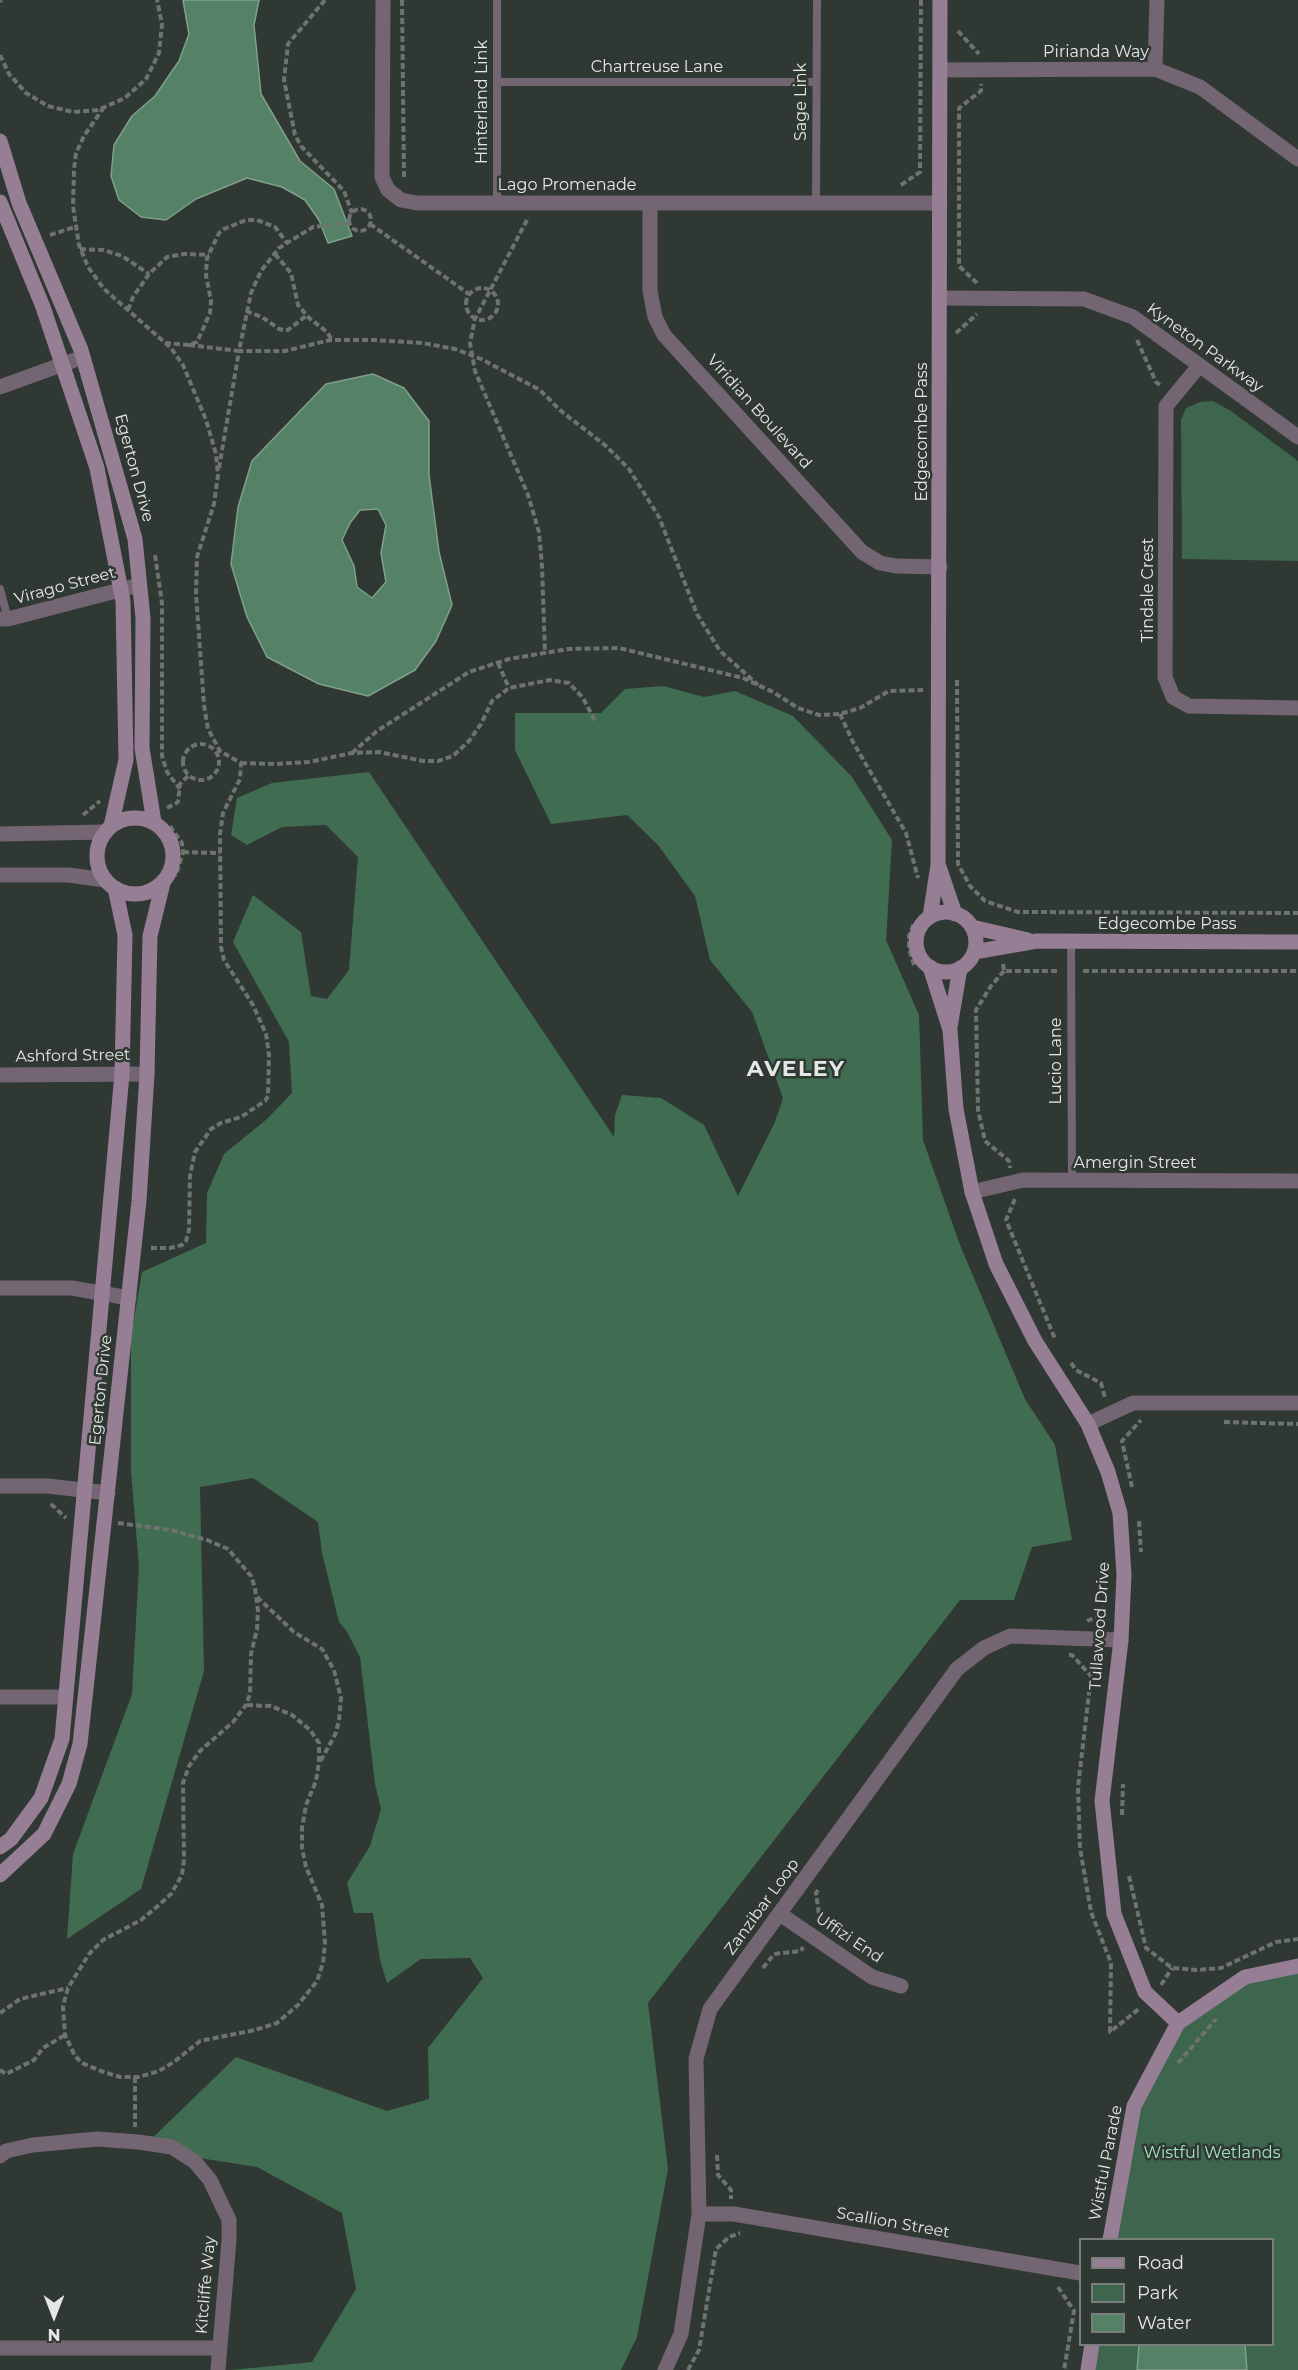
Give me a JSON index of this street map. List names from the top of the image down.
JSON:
{
  "streets": {
    "street": [
      "Pirianda Way",
      "Lago Promenade",
      "Kyneton Parkway",
      "Viridian Boulevard",
      "Edgecombe Pass",
      "Egerton Drive",
      "Virago Street",
      "Tindale Crest",
      "Ashford Street",
      "Amergin Street",
      "Tullawood Drive",
      "Zanzibar Loop",
      "Uffizi End",
      "Wistful Parade",
      "Scallion Street",
      "Kitcliffe Way"
    ],
    "lane": [
      "Chartreuse Lane",
      "Hinterland Link",
      "Sage Link",
      "Lucio Lane"
    ]
  },
  "crossings": [
    ["Pirianda Way", "Edgecombe Pass"],
    ["Chartreuse Lane", "Hinterland Link"],
    ["Chartreuse Lane", "Sage Link"],
    ["Hinterland Link", "Lago Promenade"],
    ["Sage Link", "Lago Promenade"],
    ["Lago Promenade", "Viridian Boulevard"],
    ["Lago Promenade", "Edgecombe Pass"],
    ["Kyneton Parkway", "Edgecombe Pass"],
    ["Kyneton Parkway", "Tindale Crest"],
    ["Viridian Boulevard", "Edgecombe Pass"],
    ["Edgecombe Pass", "Lucio Lane"],
    ["Edgecombe Pass", "Tullawood Drive"],
    ["Egerton Drive", "Virago Street"],
    ["Egerton Drive", "Ashford Street"],
    ["Lucio Lane", "Amergin Street"],
    ["Amergin Street", "Tullawood Drive"],
    ["Tullawood Drive", "Zanzibar Loop"],
    ["Tullawood Drive", "Wistful Parade"],
    ["Zanzibar Loop", "Uffizi End"],
    ["Zanzibar Loop", "Scallion Street"]
  ],
  "districts": ["AVELEY"],
  "parks": ["Wistful Wetlands"],
  "legend": ["Road", "Park", "Water"],
  "north": "bottom"
}
